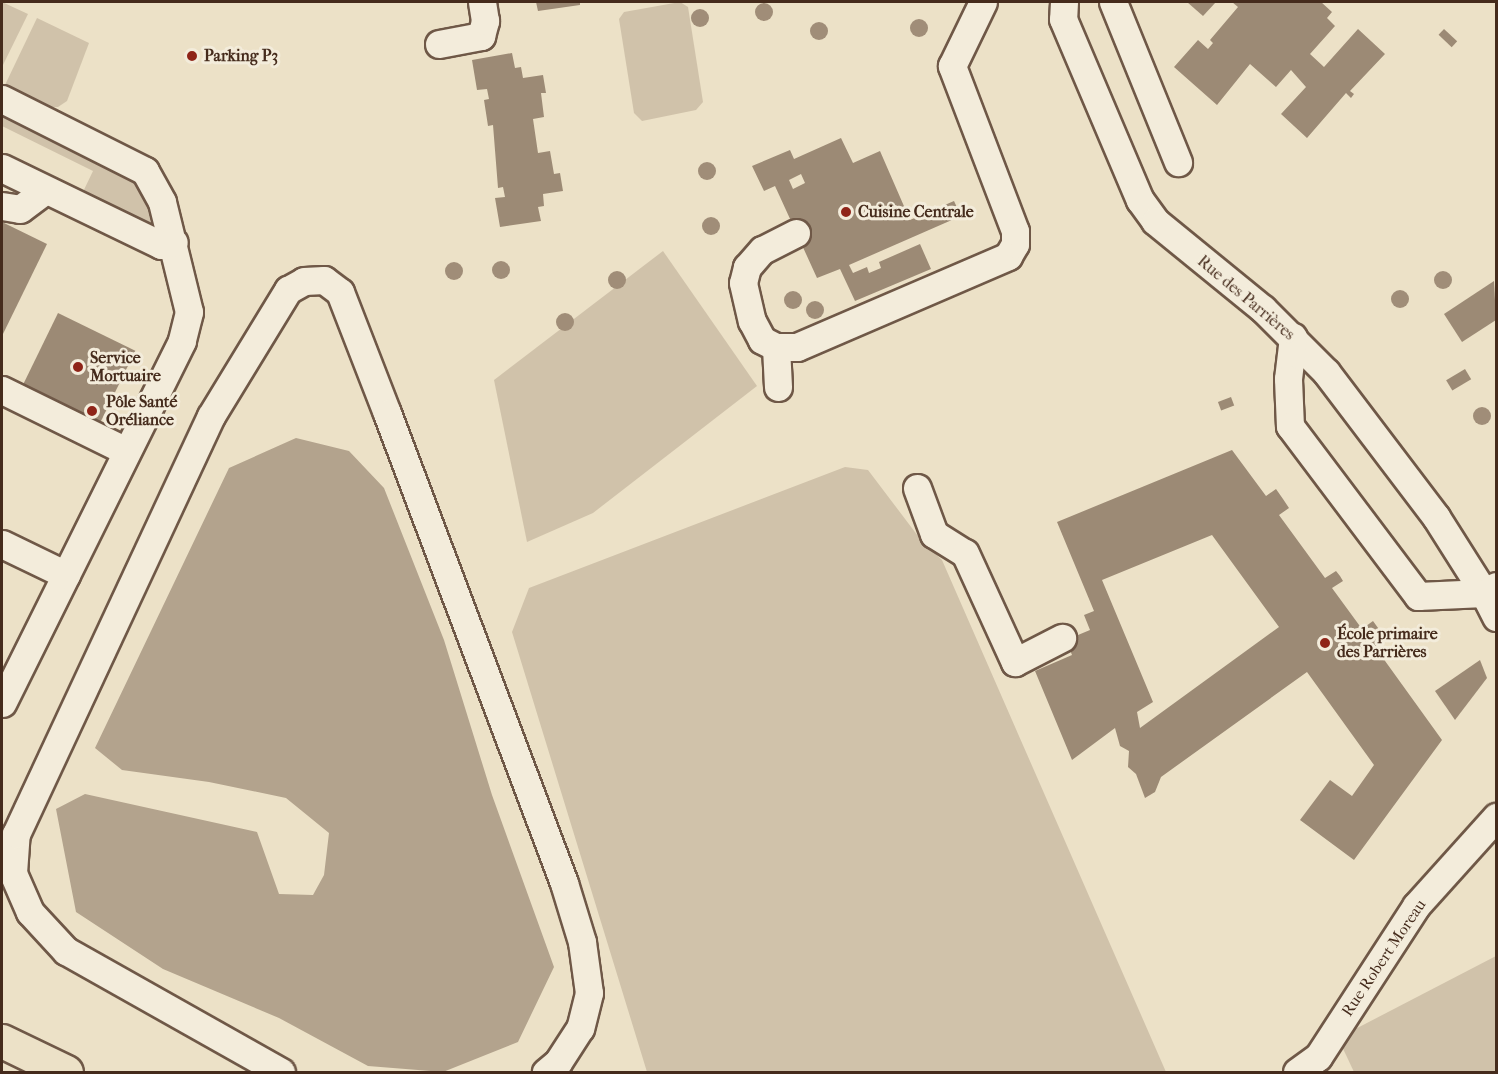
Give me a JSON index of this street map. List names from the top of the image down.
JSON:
{
  "streets": {
    "street": ["Rue des Parrières", "Rue Robert Moreau"]
  },
  "places": [
    "Parking P3",
    "Cuisine Centrale",
    "Service Mortuaire",
    "Pôle Santé Oréliance",
    "École primaire des Parrières"
  ]
}
